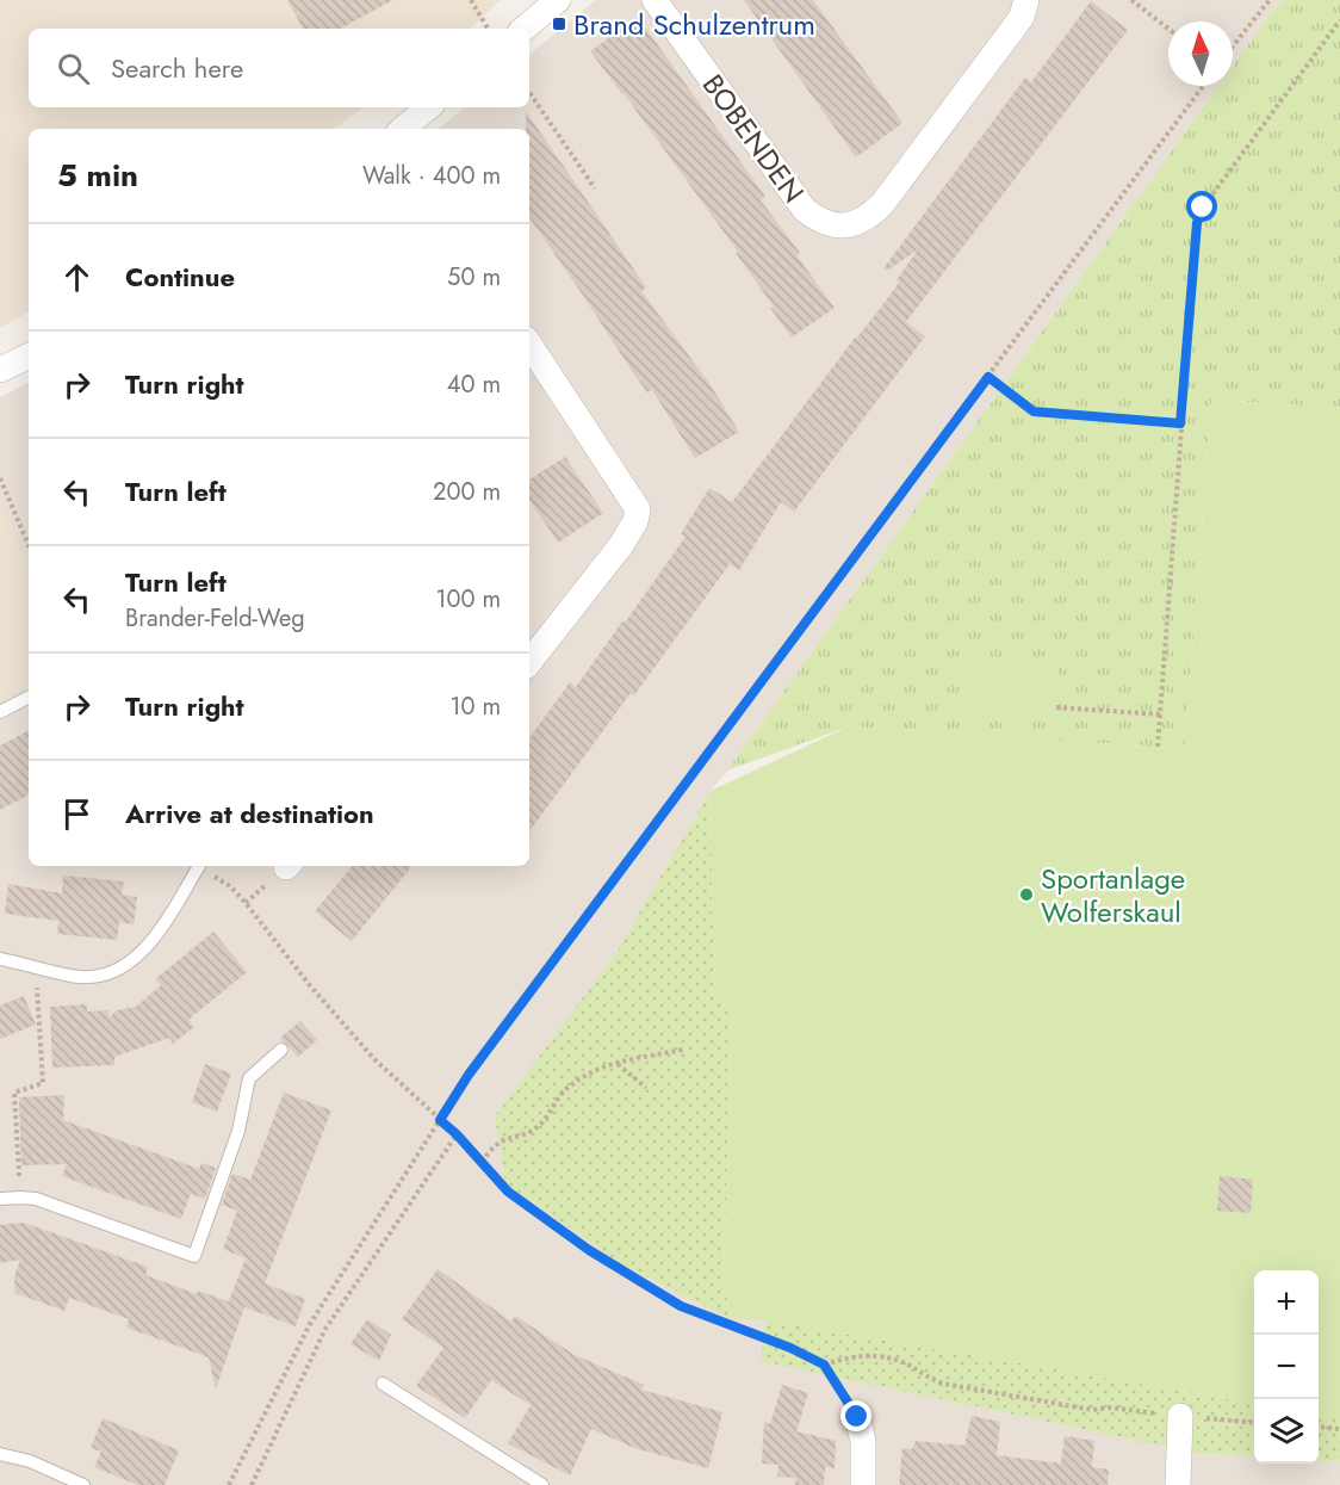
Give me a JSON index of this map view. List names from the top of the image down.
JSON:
{
  "streets": {
    "street": ["BOBENDEN"]
  },
  "places": {
    "transit": ["Brand Schulzentrum"],
    "other": ["Sportanlage Wolferskaul"]
  },
  "north": "top",
  "page": {
    "search": "Search here",
    "heading": ["5 min", "Walk · 400 m"],
    "list": [
      ["Continue", "50 m"],
      ["Turn right", "40 m"],
      ["Turn left", "200 m"],
      ["Turn left", "Brander-Feld-Weg", "100 m"],
      ["Turn right", "10 m"],
      "Arrive at destination"
    ],
    "map_buttons": ["+", "−"]
  }
}
